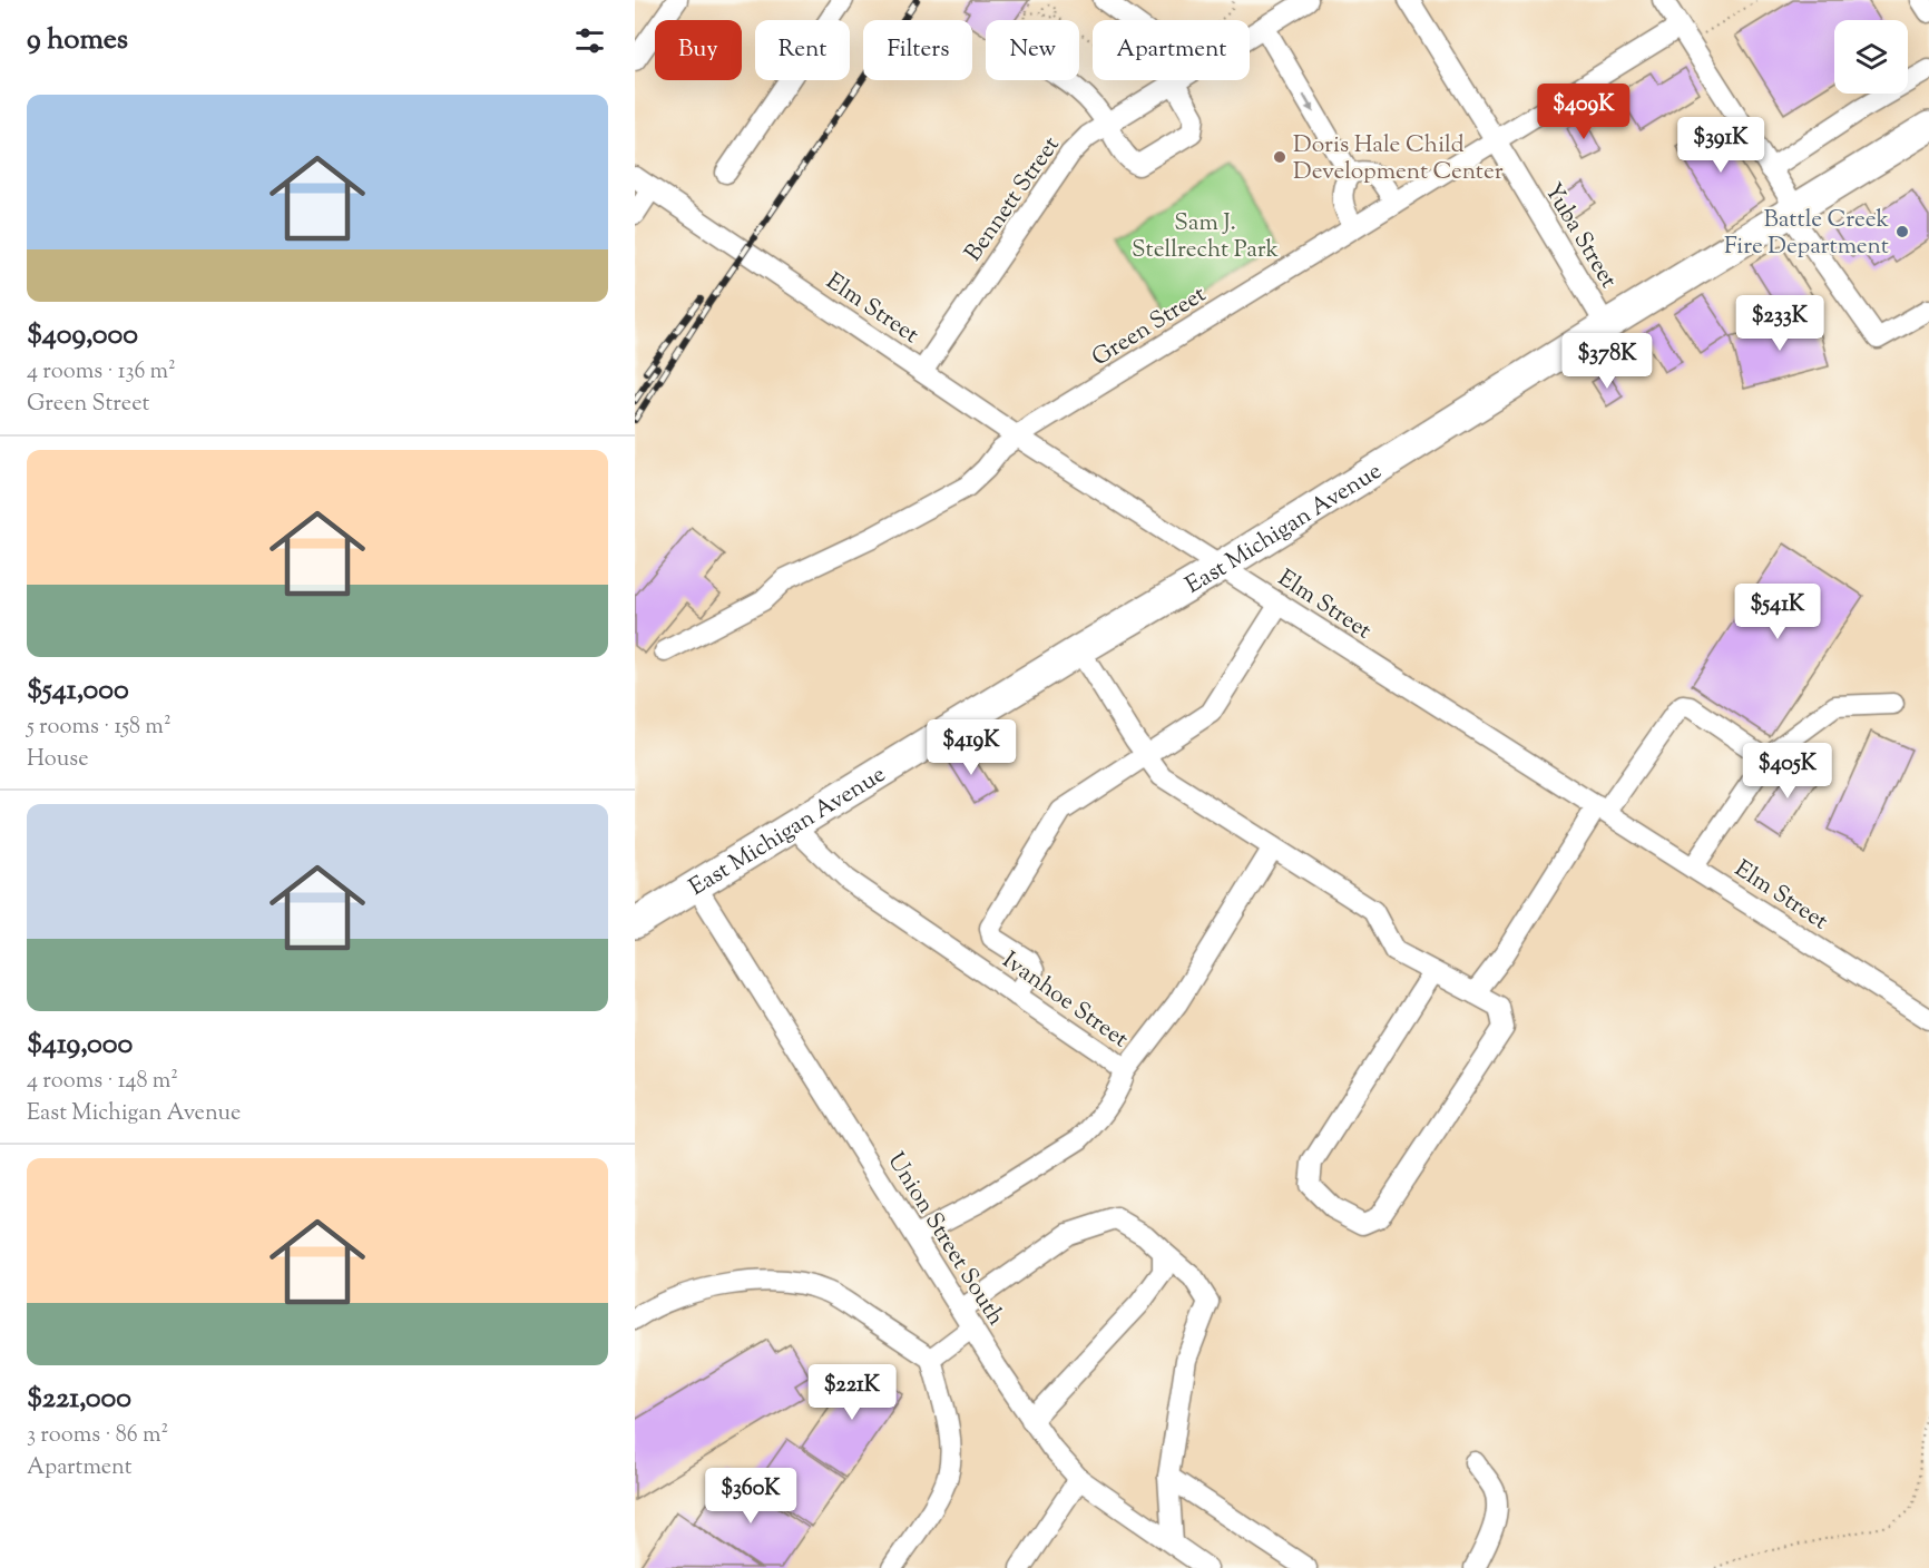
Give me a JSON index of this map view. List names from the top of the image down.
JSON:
{
  "streets": {
    "highway": ["East Michigan Avenue"],
    "street": [
      "Bennett Street",
      "Yuba Street",
      "Elm Street",
      "Green Street",
      "Ivanhoe Street",
      "Union Street South"
    ]
  },
  "crossings": [
    ["Bennett Street", "Elm Street"],
    ["Yuba Street", "Green Street"],
    ["Yuba Street", "East Michigan Avenue"],
    ["Elm Street", "Green Street"],
    ["Elm Street", "East Michigan Avenue"],
    ["East Michigan Avenue", "Ivanhoe Street"],
    ["East Michigan Avenue", "Union Street South"],
    ["Ivanhoe Street", "Union Street South"]
  ],
  "parks": ["Sam J. Stellrecht Park"],
  "places": ["Doris Hale Child Development Center", "Battle Creek Fire Department"],
  "page": {
    "heading": "9 homes",
    "chip": [
      "Buy",
      "Rent",
      "Filters",
      "New",
      "Apartment"
    ],
    "list": [
      {
        "name": "$409,000",
        "note": "4 rooms · 136 m² · Green Street"
      },
      {
        "name": "$541,000",
        "note": "5 rooms · 158 m² · House"
      },
      {
        "name": "$419,000",
        "note": "4 rooms · 148 m² · East Michigan Avenue"
      },
      {
        "name": "$221,000",
        "note": "3 rooms · 86 m² · Apartment"
      }
    ],
    "price": [
      "$409K",
      "$391K",
      "$233K",
      "$378K",
      "$541K",
      "$419K",
      "$405K",
      "$221K",
      "$360K"
    ]
  }
}
